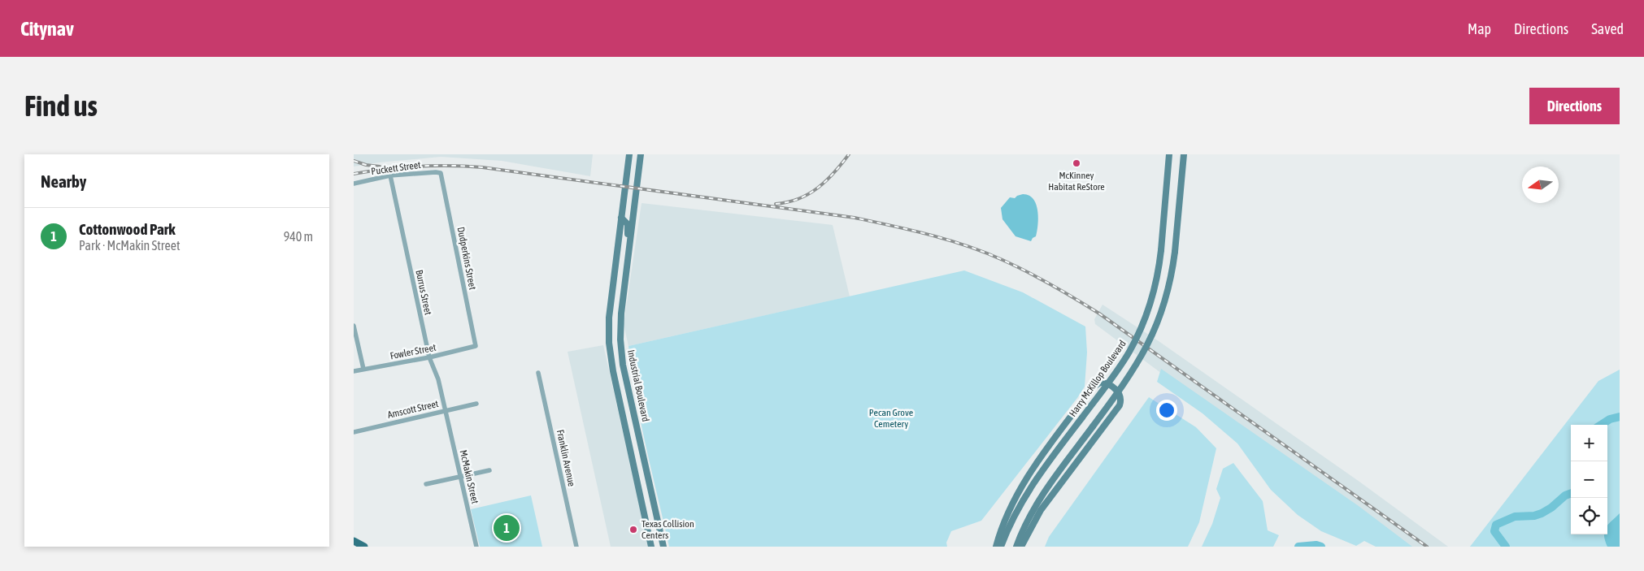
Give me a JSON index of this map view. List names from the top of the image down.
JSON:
{
  "streets": {
    "main road": ["Harry McKillop Boulevard", "Industrial Boulevard"],
    "street": [
      "Puckett Street",
      "Dudperkins Street",
      "Burrus Street",
      "Fowler Street",
      "Amscott Street",
      "Franklin Avenue",
      "McMakin Street"
    ]
  },
  "crossings": [
    ["Puckett Street", "Dudperkins Street"],
    ["Puckett Street", "Burrus Street"],
    ["Dudperkins Street", "Fowler Street"],
    ["Burrus Street", "Fowler Street"],
    ["Burrus Street", "Amscott Street"],
    ["Burrus Street", "McMakin Street"],
    ["Amscott Street", "McMakin Street"]
  ],
  "parks": ["Pecan Grove Cemetery"],
  "places": ["McKinney Habitat ReStore", "Texas Collision Centers"],
  "north": "left",
  "page": {
    "header": "Citynav",
    "nav": ["Map", "Directions", "Saved"],
    "buttons": "Directions",
    "title": "Find us",
    "heading": "Nearby",
    "list": [
      {
        "mark": "1",
        "name": "Cottonwood Park",
        "note": "Park · McMakin Street",
        "value": "940 m"
      }
    ],
    "map_buttons": ["+", "−"],
    "pins": "1"
  }
}
